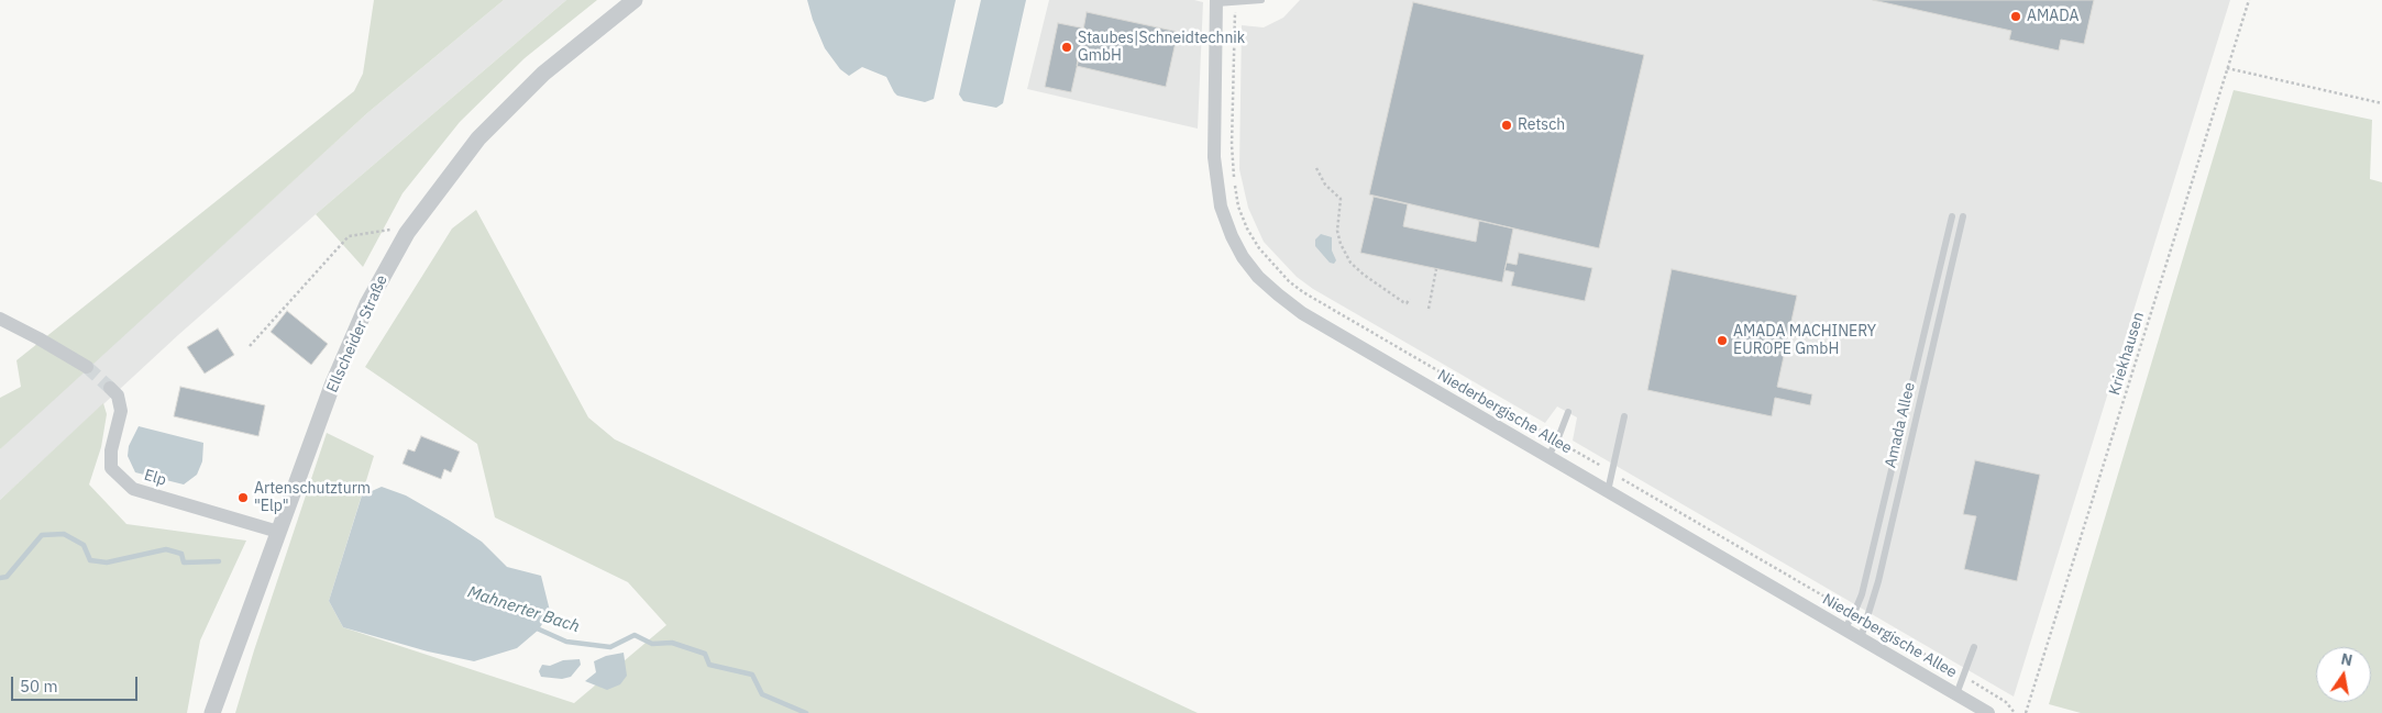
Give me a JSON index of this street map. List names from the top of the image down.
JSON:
{
  "streets": {
    "street": ["Ellscheider Straße", "Niederbergische Allee", "Elp"],
    "lane": ["Amada Allee"],
    "path": ["Kriekhausen"]
  },
  "crossings": [
    ["Ellscheider Straße", "Elp"],
    ["Niederbergische Allee", "Amada Allee"]
  ],
  "water": ["Mahnerter Bach"],
  "places": [
    "AMADA",
    "Staubes|Schneidtechnik GmbH",
    "Retsch",
    "AMADA MACHINERY EUROPE GmbH",
    "Artenschutzturm \"Elp\""
  ],
  "scale_bar": "50 m",
  "north": "top"
}
